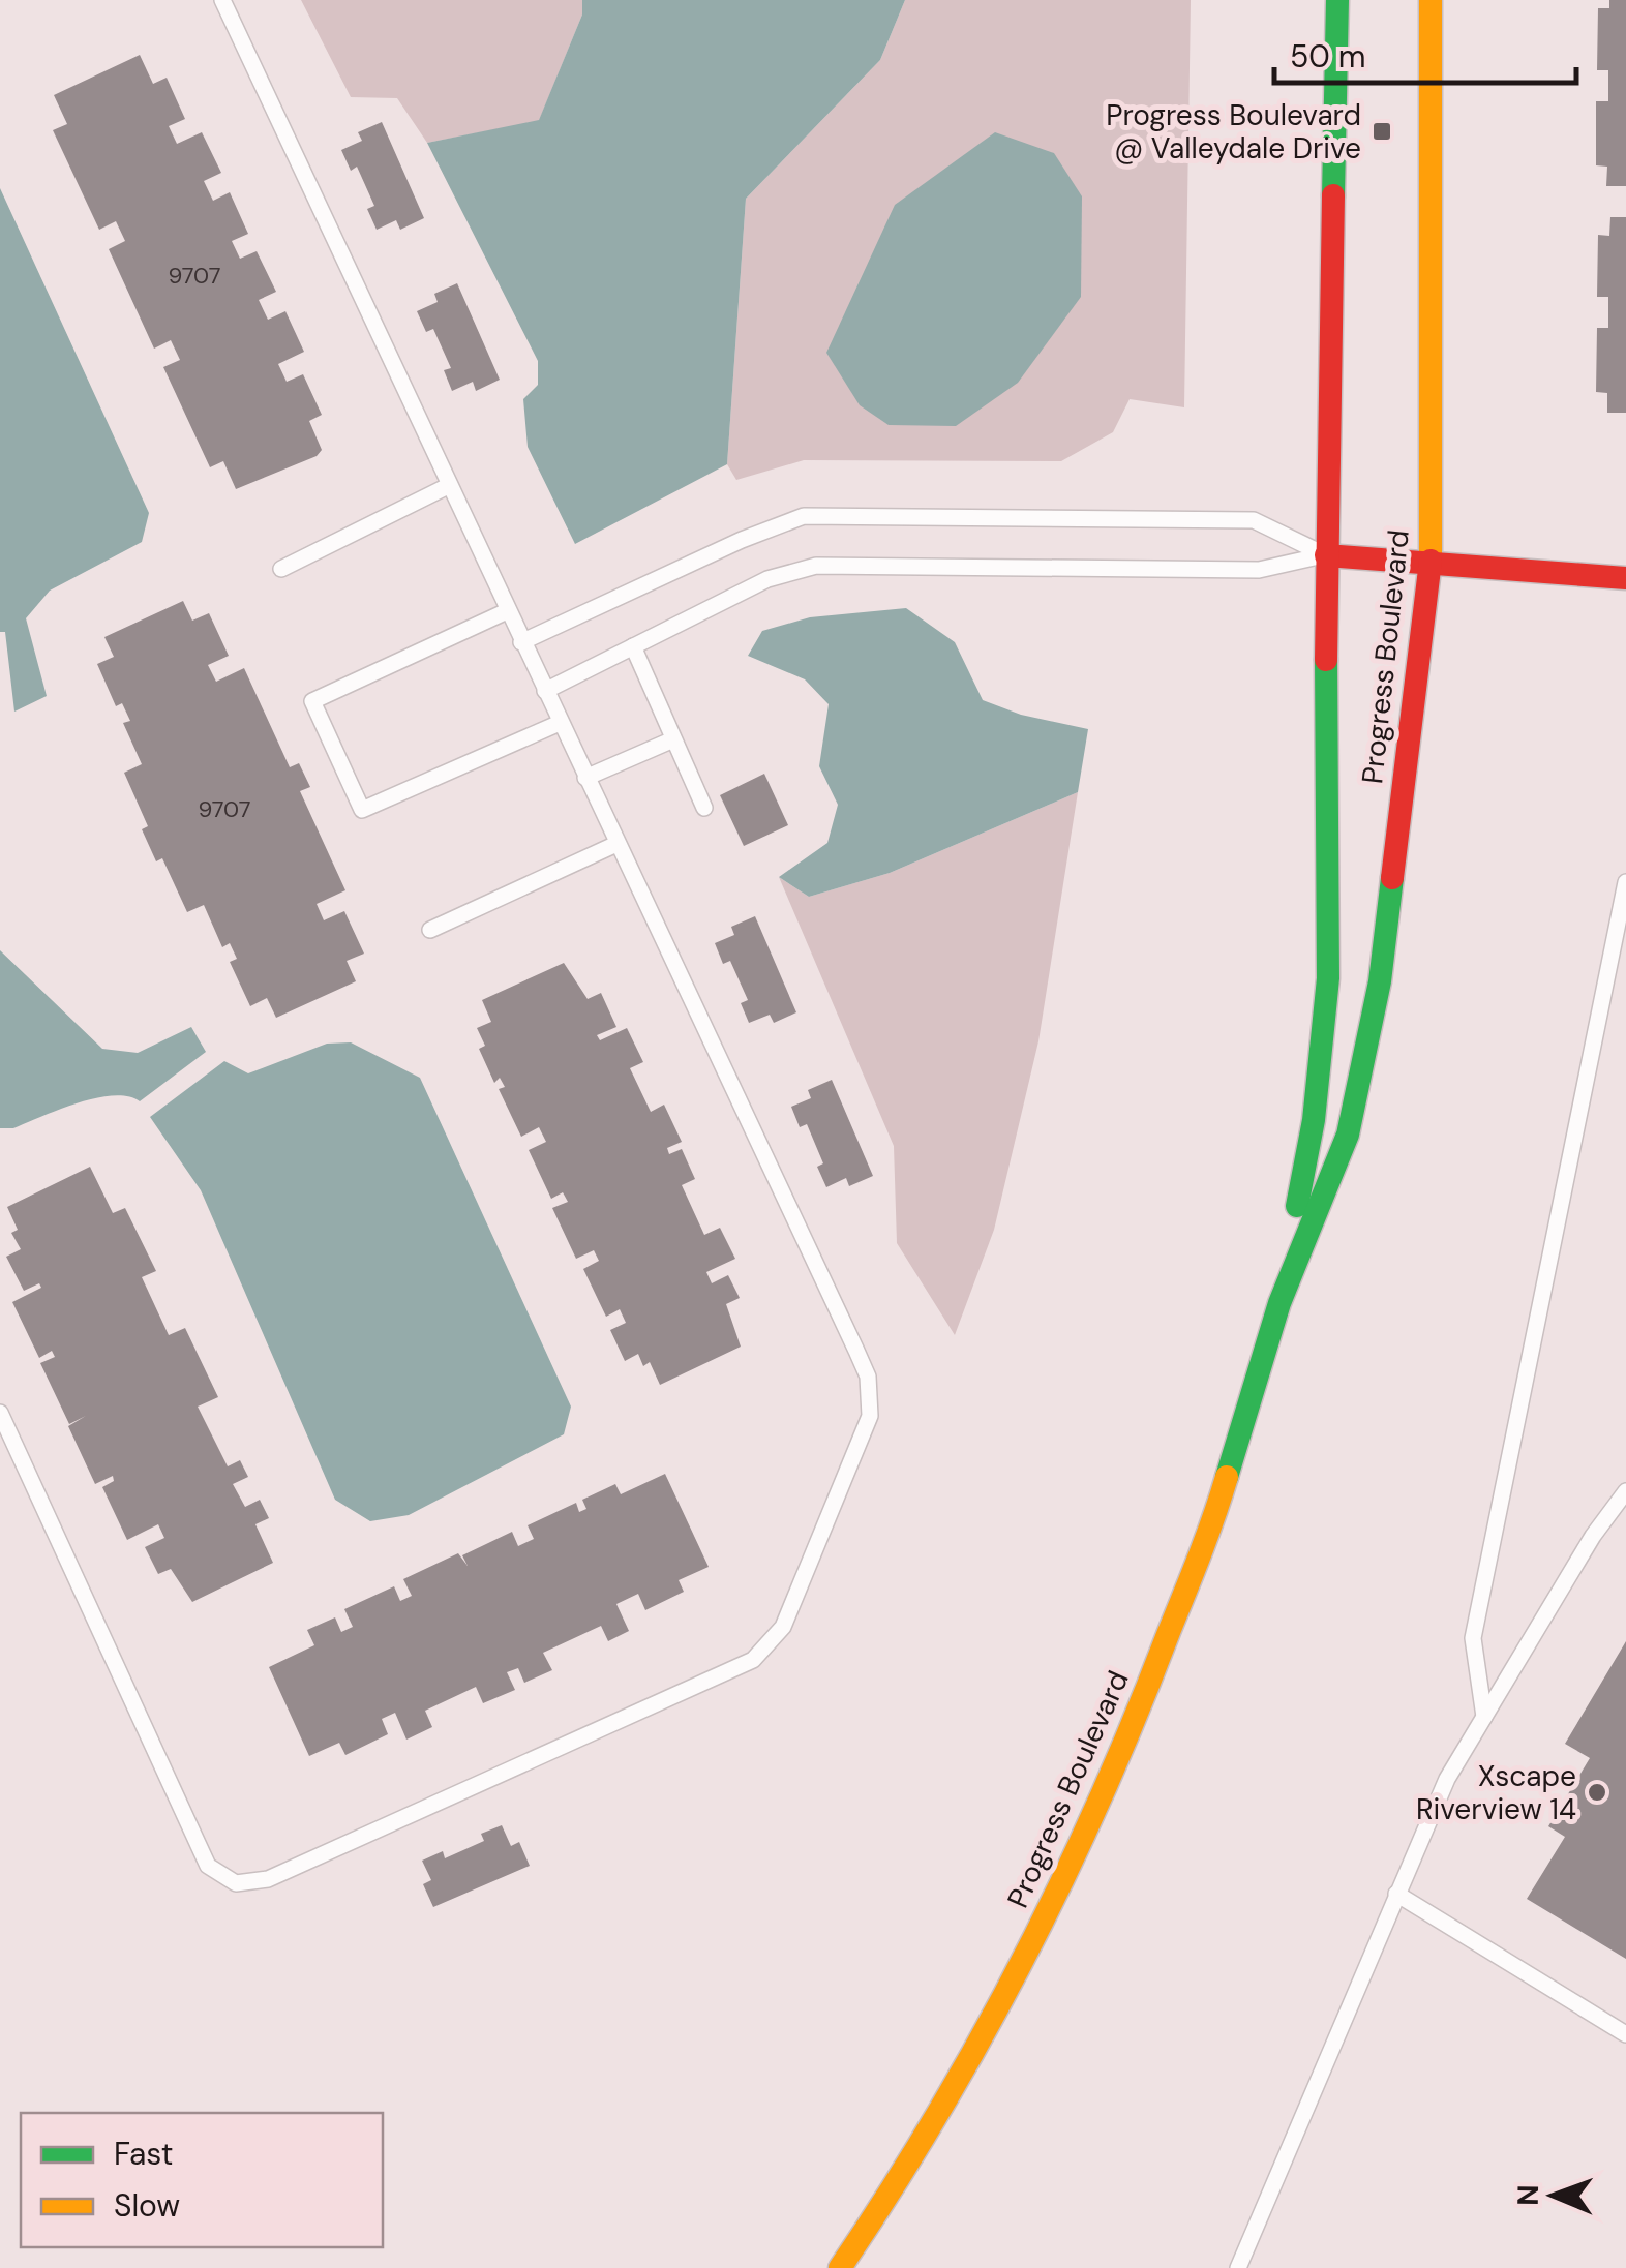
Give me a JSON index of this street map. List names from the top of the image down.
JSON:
{
  "streets": {
    "main road": ["Progress Boulevard"]
  },
  "places": {
    "transit": ["Progress Boulevard @ Valleydale Drive"],
    "other": ["Xscape Riverview 14"]
  },
  "house_numbers": ["9707", "9707"],
  "legend": ["Fast", "Slow"],
  "scale_bar": "50 m",
  "north": "left"
}
